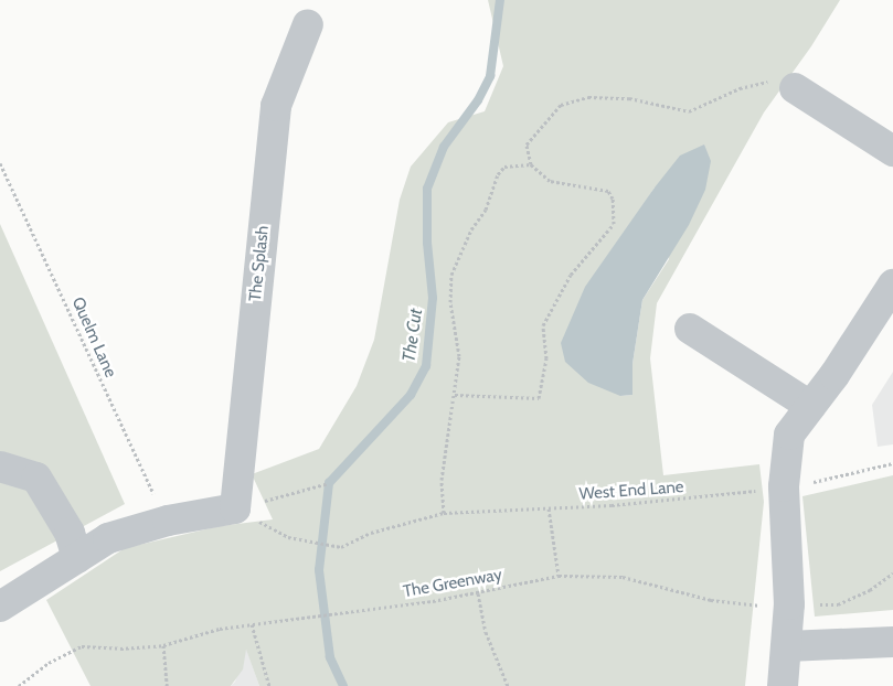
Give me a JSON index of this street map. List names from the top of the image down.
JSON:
{
  "streets": {
    "street": ["The Splash"],
    "path": ["Quelm Lane", "West End Lane", "The Greenway"]
  },
  "crossings": [
    ["The Splash", "West End Lane"]
  ],
  "water": ["The Cut"]
}
